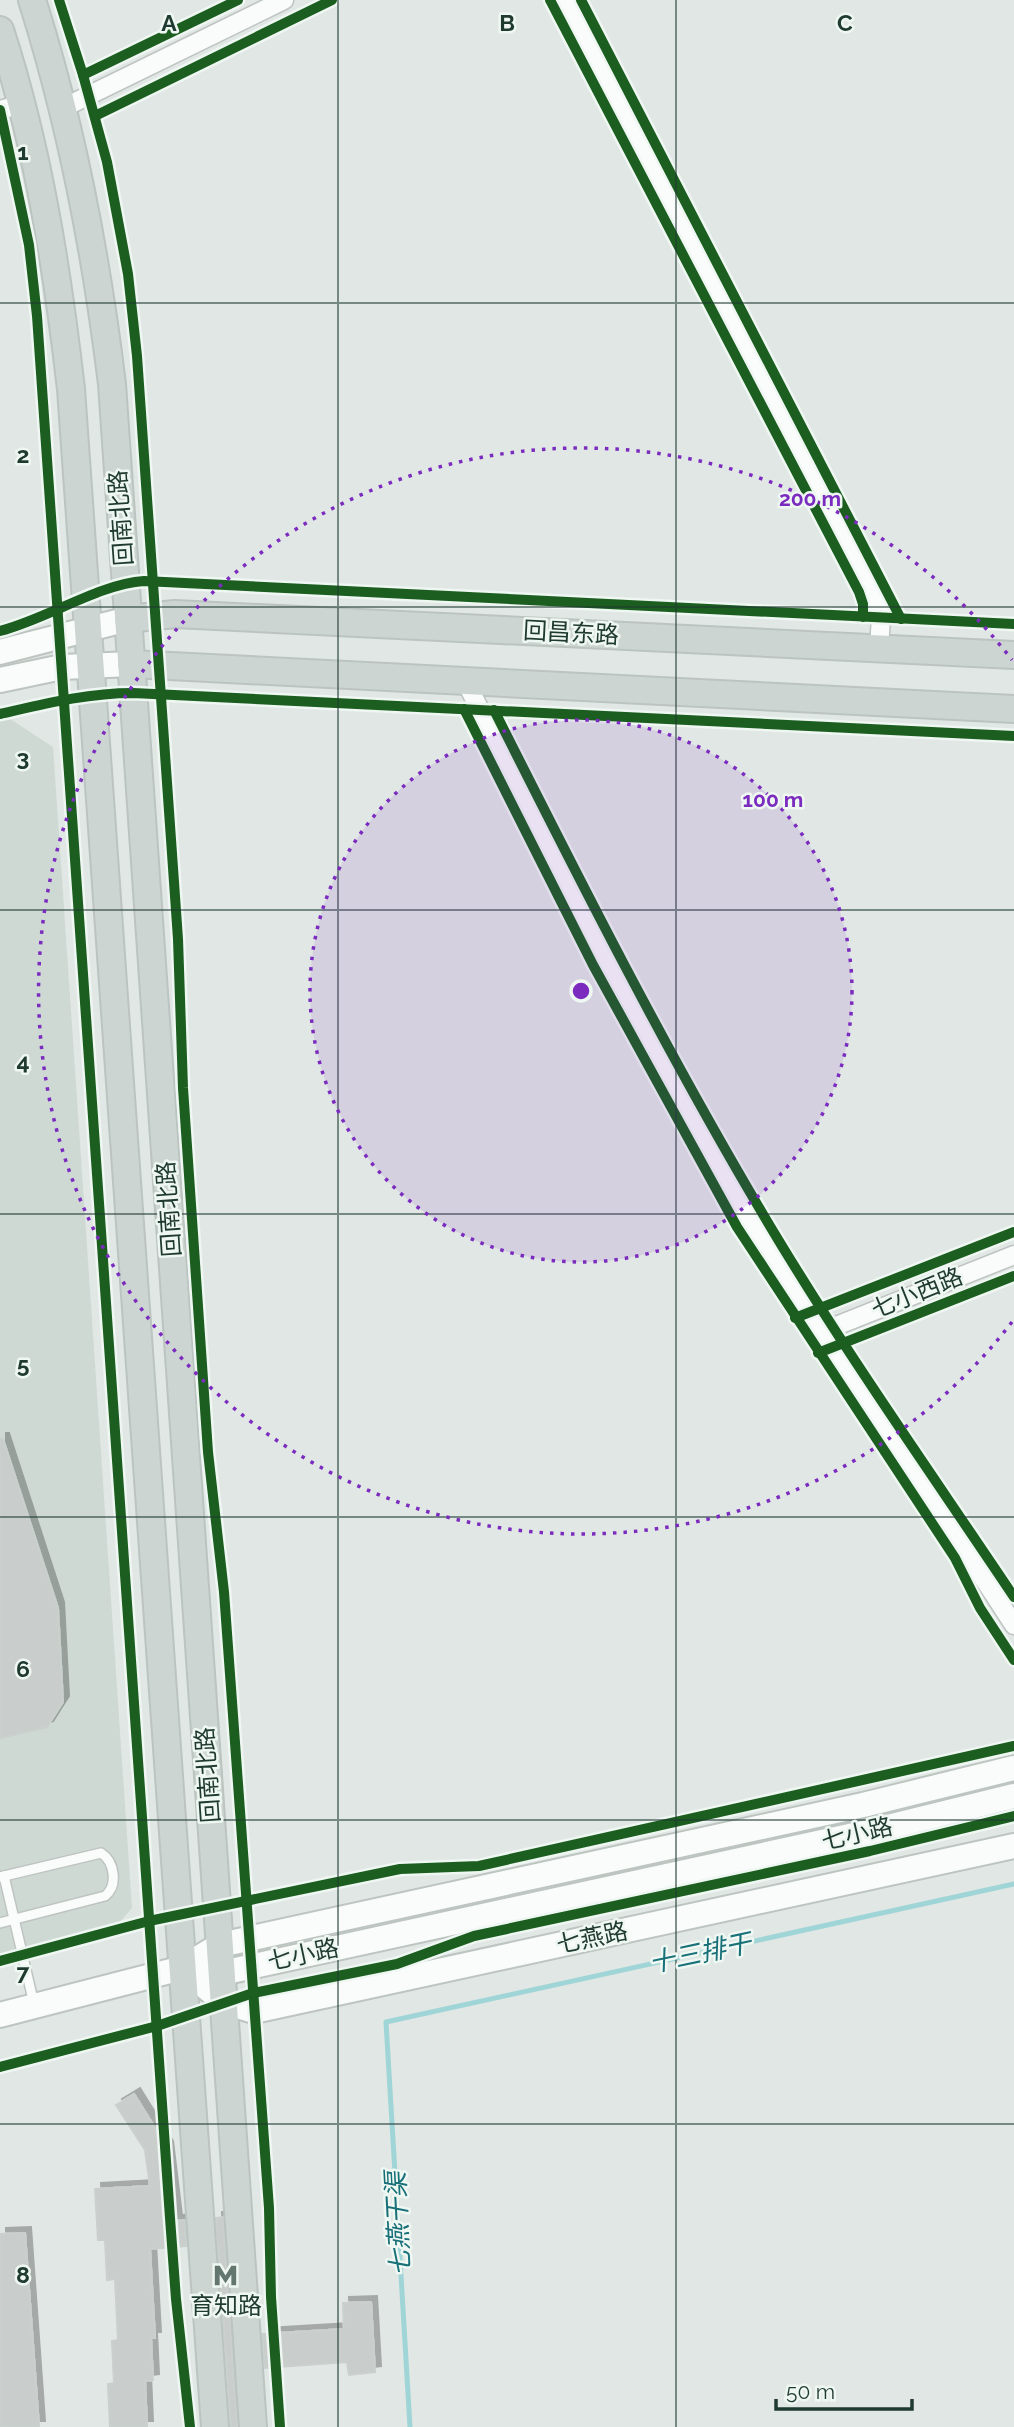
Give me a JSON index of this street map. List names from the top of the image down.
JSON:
{
  "streets": {
    "main road": ["回南北路", "回昌东路"],
    "street": ["七小西路", "七小路", "七燕路"]
  },
  "crossings": [
    ["回南北路", "回昌东路"],
    ["回南北路", "七小路"],
    ["回南北路", "七燕路"],
    ["七小路", "七燕路"]
  ],
  "water": ["十三排干", "七燕干渠"],
  "places": {
    "metro station": ["育知路"]
  },
  "scale_bar": "50 m",
  "grid": {
    "columns": ["A", "B", "C"],
    "rows": [
      "1",
      "2",
      "3",
      "4",
      "5",
      "6",
      "7",
      "8"
    ]
  },
  "rings": ["200 m", "100 m"]
}
